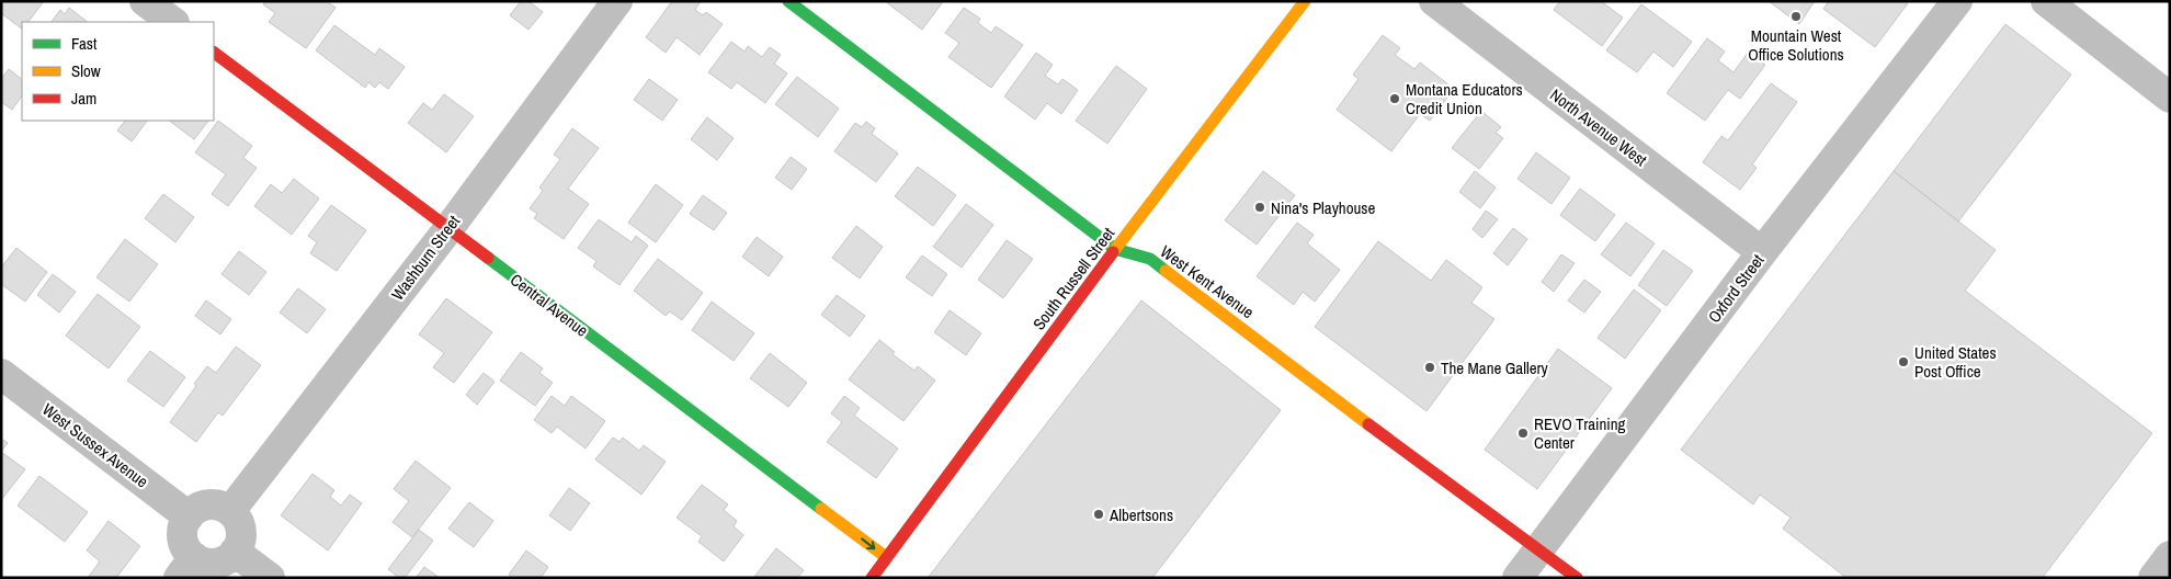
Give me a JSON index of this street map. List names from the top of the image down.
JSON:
{
  "streets": {
    "street": [
      "North Avenue West",
      "Washburn Street",
      "South Russell Street",
      "West Kent Avenue",
      "Oxford Street",
      "Central Avenue",
      "West Sussex Avenue"
    ]
  },
  "crossings": [
    ["North Avenue West", "Oxford Street"],
    ["Washburn Street", "Central Avenue"],
    ["Washburn Street", "West Sussex Avenue"],
    ["South Russell Street", "West Kent Avenue"],
    ["South Russell Street", "Central Avenue"],
    ["West Kent Avenue", "Oxford Street"]
  ],
  "one_way": ["Central Avenue"],
  "places": [
    "Mountain West Office Solutions",
    "Montana Educators Credit Union",
    "Nina's Playhouse",
    "United States Post Office",
    "The Mane Gallery",
    "REVO Training Center",
    "Albertsons"
  ],
  "legend": ["Fast", "Slow", "Jam"]
}
